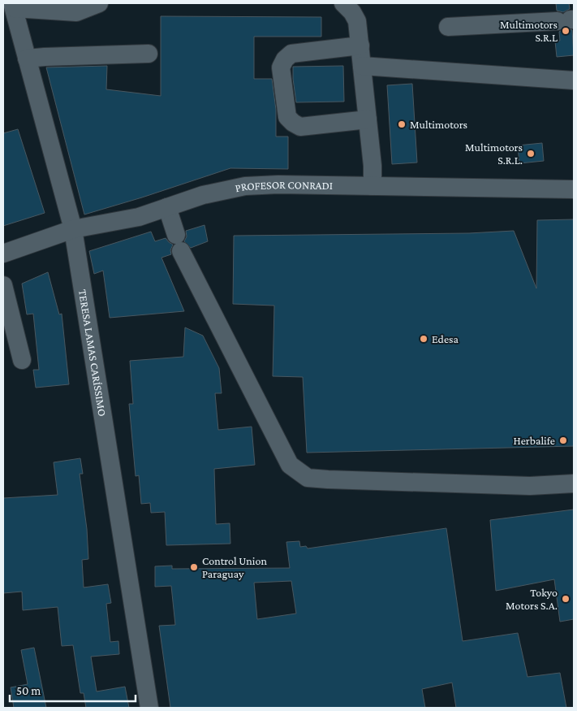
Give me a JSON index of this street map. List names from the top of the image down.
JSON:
{
  "streets": {
    "street": ["PROFESOR CONRADI", "TERESA LAMAS CARÍSSIMO"]
  },
  "crossings": [
    ["PROFESOR CONRADI", "TERESA LAMAS CARÍSSIMO"]
  ],
  "places": [
    "Multimotors S.R.L",
    "Multimotors",
    "Multimotors S.R.L.",
    "Edesa",
    "Herbalife",
    "Control Union Paraguay",
    "Tokyo Motors S.A."
  ],
  "scale_bar": "50 m"
}
